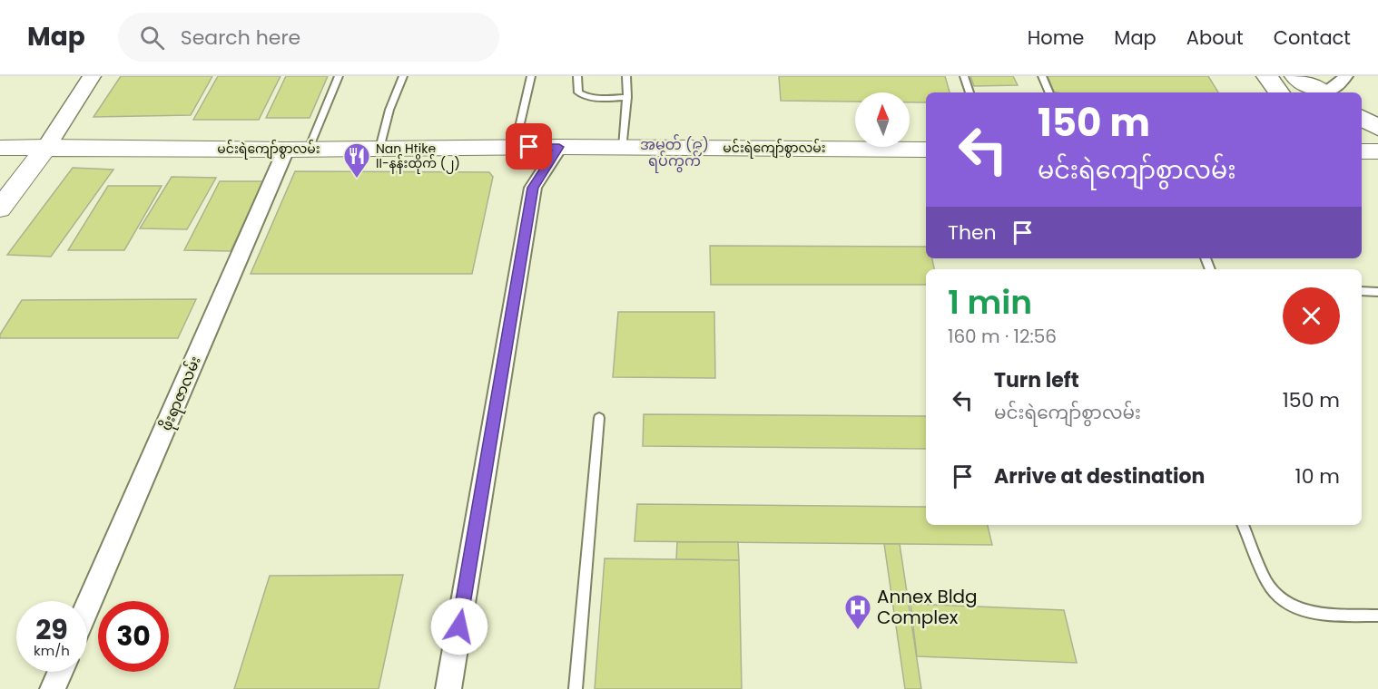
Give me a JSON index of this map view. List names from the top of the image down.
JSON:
{
  "streets": {
    "main road": ["မင်းရဲကျော်စွာလမ်း"],
    "street": ["ဖိုးရာဇာလမ်း"]
  },
  "crossings": [
    ["မင်းရဲကျော်စွာလမ်း", "ဖိုးရာဇာလမ်း"]
  ],
  "districts": ["အမှတ် (၉) ရပ်ကွက်"],
  "places": {
    "restaurant": ["Nan Htike II-နန်းထိုက် (၂)"],
    "hospital": ["Annex Bldg Complex"]
  },
  "north": "top",
  "page": {
    "header": "Map",
    "search": "Search here",
    "nav": [
      "Home",
      "Map",
      "About",
      "Contact"
    ],
    "turn": ["150 m", "မင်းရဲကျော်စွာလမ်း"],
    "then": "Then",
    "heading": ["1 min", "160 m · 12:56"],
    "list": [
      {
        "name": "Turn left",
        "note": "မင်းရဲကျော်စွာလမ်း",
        "value": "150 m"
      },
      {
        "name": "Arrive at destination",
        "value": "10 m"
      }
    ],
    "speed": "29 km/h",
    "limit": "30"
  }
}
